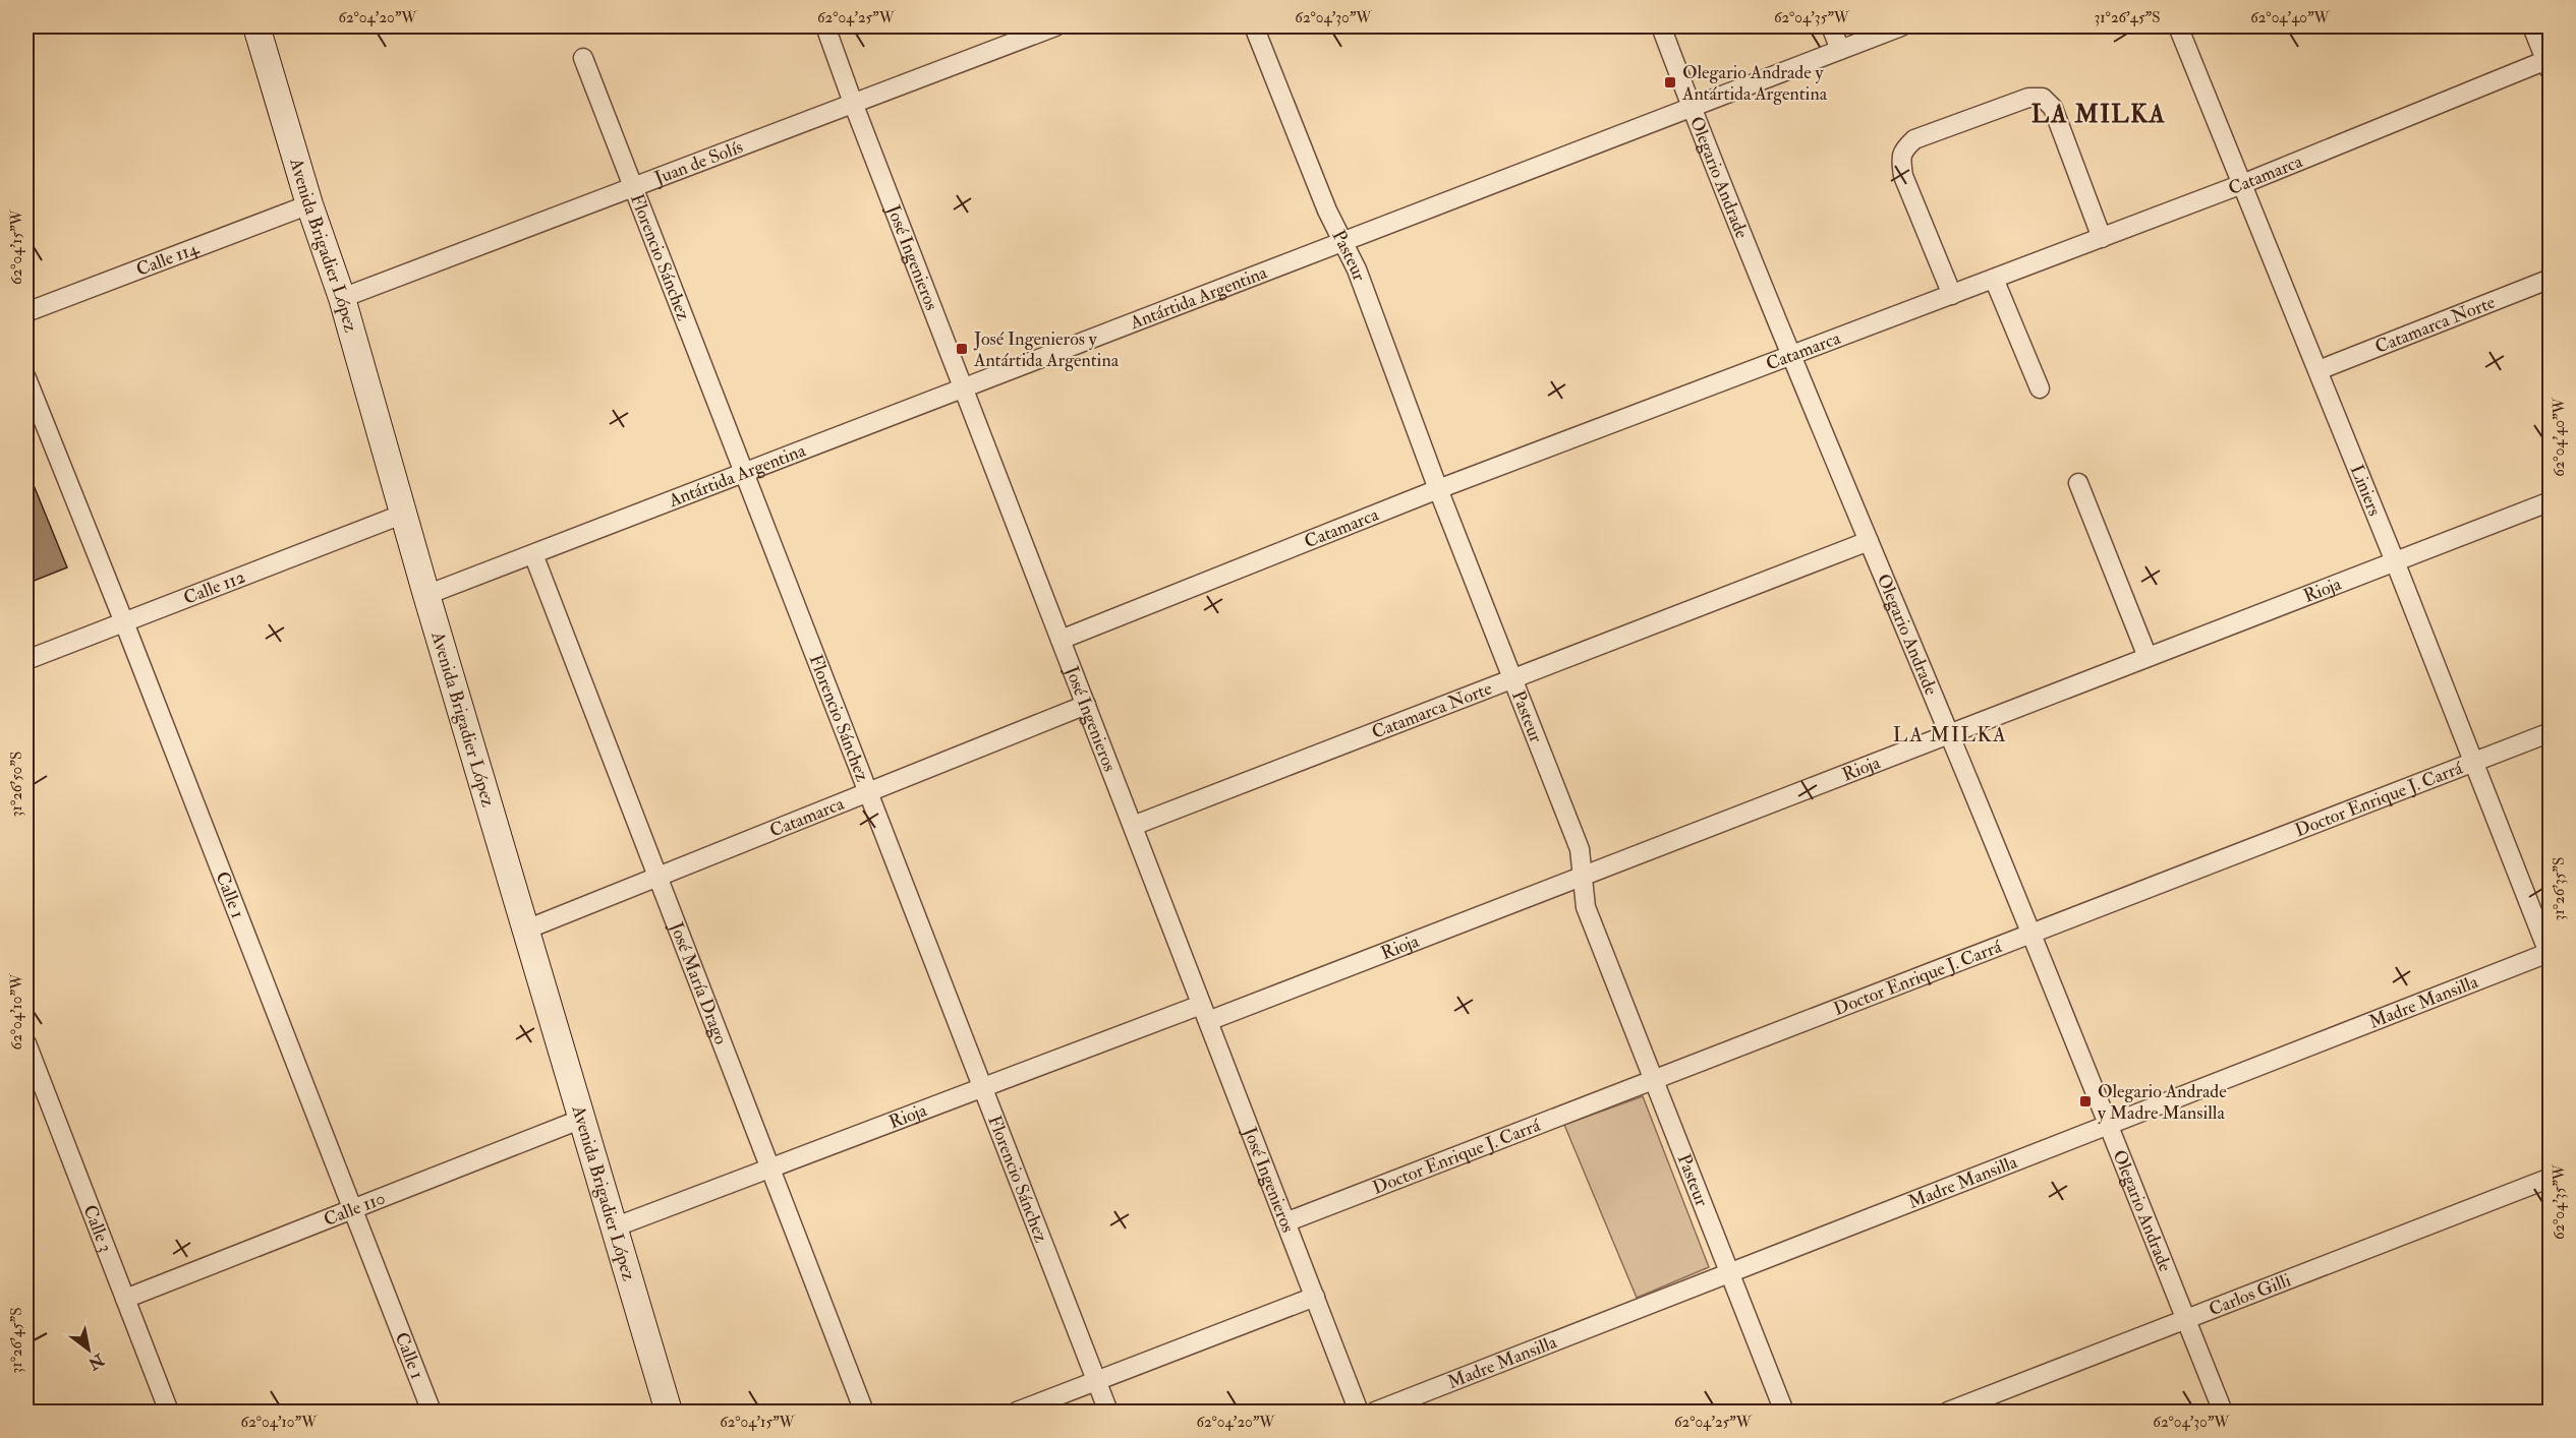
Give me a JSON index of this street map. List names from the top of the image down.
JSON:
{
  "streets": {
    "street": [
      "Juan de Solís",
      "Catamarca",
      "Olegario Andrade",
      "Avenida Brigadier López",
      "Pasteur",
      "Florencio Sánchez",
      "Calle 114",
      "José Ingenieros",
      "Antártida Argentina",
      "Catamarca Norte",
      "Liniers",
      "Calle 112",
      "Rioja",
      "Doctor Enrique J. Carrá",
      "Calle 1",
      "José María Drago",
      "Madre Mansilla",
      "Calle 110",
      "Calle 3",
      "Carlos Gilli"
    ]
  },
  "crossings": [
    ["Juan de Solís", "Avenida Brigadier López"],
    ["Juan de Solís", "Florencio Sánchez"],
    ["Juan de Solís", "José Ingenieros"],
    ["Catamarca", "Olegario Andrade"],
    ["Catamarca", "Avenida Brigadier López"],
    ["Catamarca", "Pasteur"],
    ["Catamarca", "Florencio Sánchez"],
    ["Catamarca", "José Ingenieros"],
    ["Catamarca", "Liniers"],
    ["Catamarca", "José María Drago"],
    ["Olegario Andrade", "Antártida Argentina"],
    ["Olegario Andrade", "Catamarca Norte"],
    ["Olegario Andrade", "Rioja"],
    ["Olegario Andrade", "Doctor Enrique J. Carrá"],
    ["Olegario Andrade", "Madre Mansilla"],
    ["Olegario Andrade", "Carlos Gilli"],
    ["Avenida Brigadier López", "Calle 114"],
    ["Avenida Brigadier López", "Antártida Argentina"],
    ["Avenida Brigadier López", "Calle 112"],
    ["Avenida Brigadier López", "Rioja"],
    ["Avenida Brigadier López", "Calle 110"],
    ["Pasteur", "Antártida Argentina"],
    ["Pasteur", "Catamarca Norte"],
    ["Pasteur", "Rioja"],
    ["Pasteur", "Doctor Enrique J. Carrá"],
    ["Pasteur", "Madre Mansilla"],
    ["Florencio Sánchez", "Antártida Argentina"],
    ["Florencio Sánchez", "Rioja"],
    ["José Ingenieros", "Antártida Argentina"],
    ["José Ingenieros", "Catamarca Norte"],
    ["José Ingenieros", "Rioja"],
    ["José Ingenieros", "Doctor Enrique J. Carrá"],
    ["Antártida Argentina", "José María Drago"],
    ["Catamarca Norte", "Liniers"],
    ["Liniers", "Rioja"],
    ["Liniers", "Doctor Enrique J. Carrá"],
    ["Liniers", "Madre Mansilla"],
    ["Calle 112", "Calle 1"],
    ["Rioja", "José María Drago"],
    ["Calle 1", "Calle 110"],
    ["Calle 110", "Calle 3"]
  ],
  "districts": ["LA MILKA", "LA MILKA"],
  "places": {
    "transit": ["Olegario Andrade y Antártida Argentina", "José Ingenieros y Antártida Argentina", "Olegario Andrade y Madre Mansilla"]
  },
  "north": "bottom right",
  "coordinates": [
    "62°04'20\"W",
    "62°04'25\"W",
    "62°04'30\"W",
    "62°04'35\"W",
    "31°26'45\"S",
    "62°04'40\"W",
    "62°04'15\"W",
    "31°26'50\"S",
    "31°26'35\"S",
    "62°04'10\"W"
  ]
}
